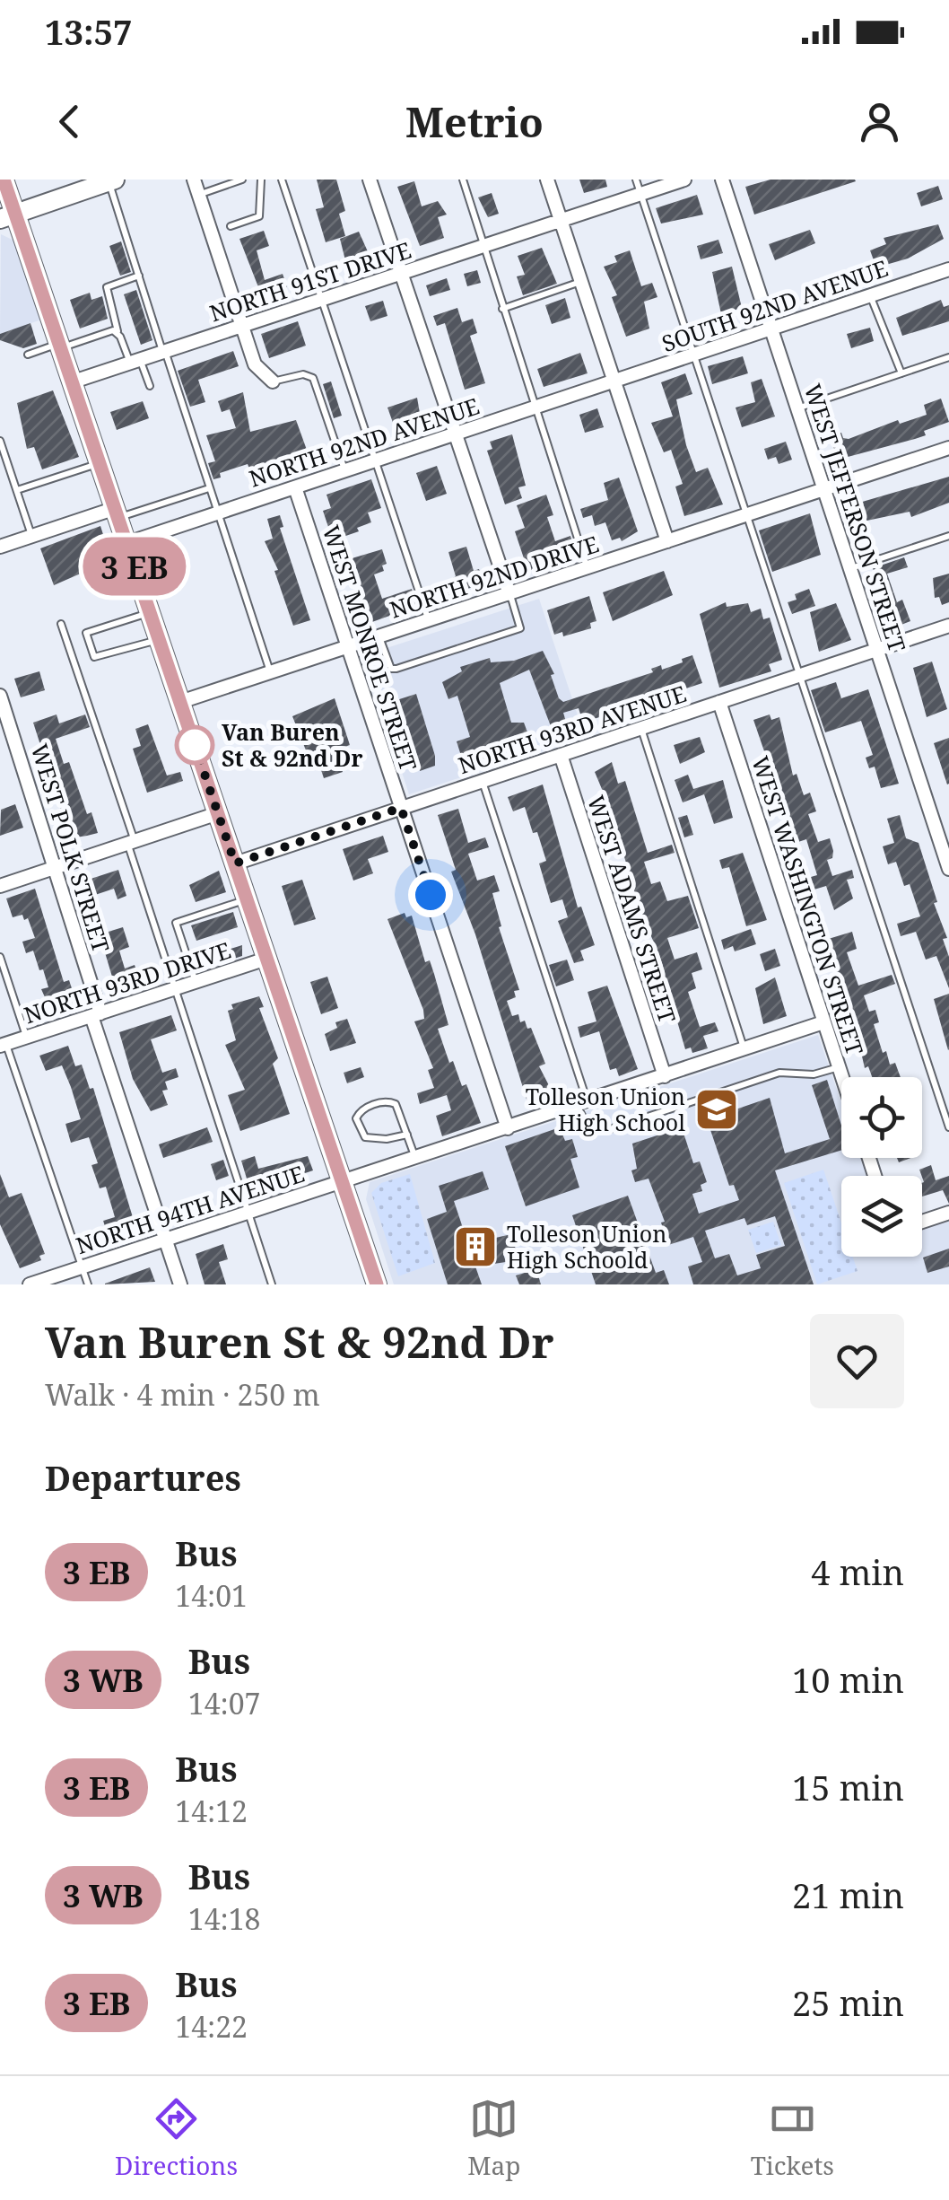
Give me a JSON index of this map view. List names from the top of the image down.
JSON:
{
  "streets": {
    "street": [
      "NORTH 91ST DRIVE",
      "SOUTH 92ND AVENUE",
      "NORTH 92ND AVENUE",
      "WEST JEFFERSON STREET",
      "NORTH 92ND DRIVE",
      "WEST MONROE STREET",
      "NORTH 93RD AVENUE",
      "WEST POLK STREET",
      "WEST WASHINGTON STREET",
      "WEST ADAMS STREET",
      "NORTH 93RD DRIVE",
      "NORTH 94TH AVENUE"
    ]
  },
  "crossings": [
    ["SOUTH 92ND AVENUE", "NORTH 92ND AVENUE"],
    ["SOUTH 92ND AVENUE", "WEST JEFFERSON STREET"],
    ["NORTH 92ND AVENUE", "WEST MONROE STREET"],
    ["WEST JEFFERSON STREET", "NORTH 92ND DRIVE"],
    ["WEST JEFFERSON STREET", "NORTH 93RD AVENUE"],
    ["NORTH 92ND DRIVE", "WEST MONROE STREET"],
    ["WEST MONROE STREET", "NORTH 93RD AVENUE"],
    ["WEST MONROE STREET", "NORTH 94TH AVENUE"],
    ["NORTH 93RD AVENUE", "WEST WASHINGTON STREET"],
    ["NORTH 93RD AVENUE", "WEST ADAMS STREET"],
    ["WEST POLK STREET", "NORTH 93RD DRIVE"],
    ["WEST POLK STREET", "NORTH 94TH AVENUE"],
    ["WEST WASHINGTON STREET", "NORTH 94TH AVENUE"],
    ["WEST ADAMS STREET", "NORTH 94TH AVENUE"]
  ],
  "places": {
    "other": ["Van Buren St & 92nd Dr"],
    "school or university": ["Tolleson Union High School"],
    "building": ["Tolleson Union High Schoold"]
  },
  "page": {
    "status": "13:57",
    "header": "Metrio",
    "on_map": "3 EB",
    "heading": [
      ["Van Buren St & 92nd Dr", "Walk · 4 min · 250 m"],
      "Departures"
    ],
    "list": [
      {
        "mark": "3 EB",
        "name": "Bus",
        "note": "14:01",
        "value": "4 min"
      },
      {
        "mark": "3 WB",
        "name": "Bus",
        "note": "14:07",
        "value": "10 min"
      },
      {
        "mark": "3 EB",
        "name": "Bus",
        "note": "14:12",
        "value": "15 min"
      },
      {
        "mark": "3 WB",
        "name": "Bus",
        "note": "14:18",
        "value": "21 min"
      },
      {
        "mark": "3 EB",
        "name": "Bus",
        "note": "14:22",
        "value": "25 min"
      }
    ],
    "tabs": ["Directions", "Map", "Tickets"]
  }
}
